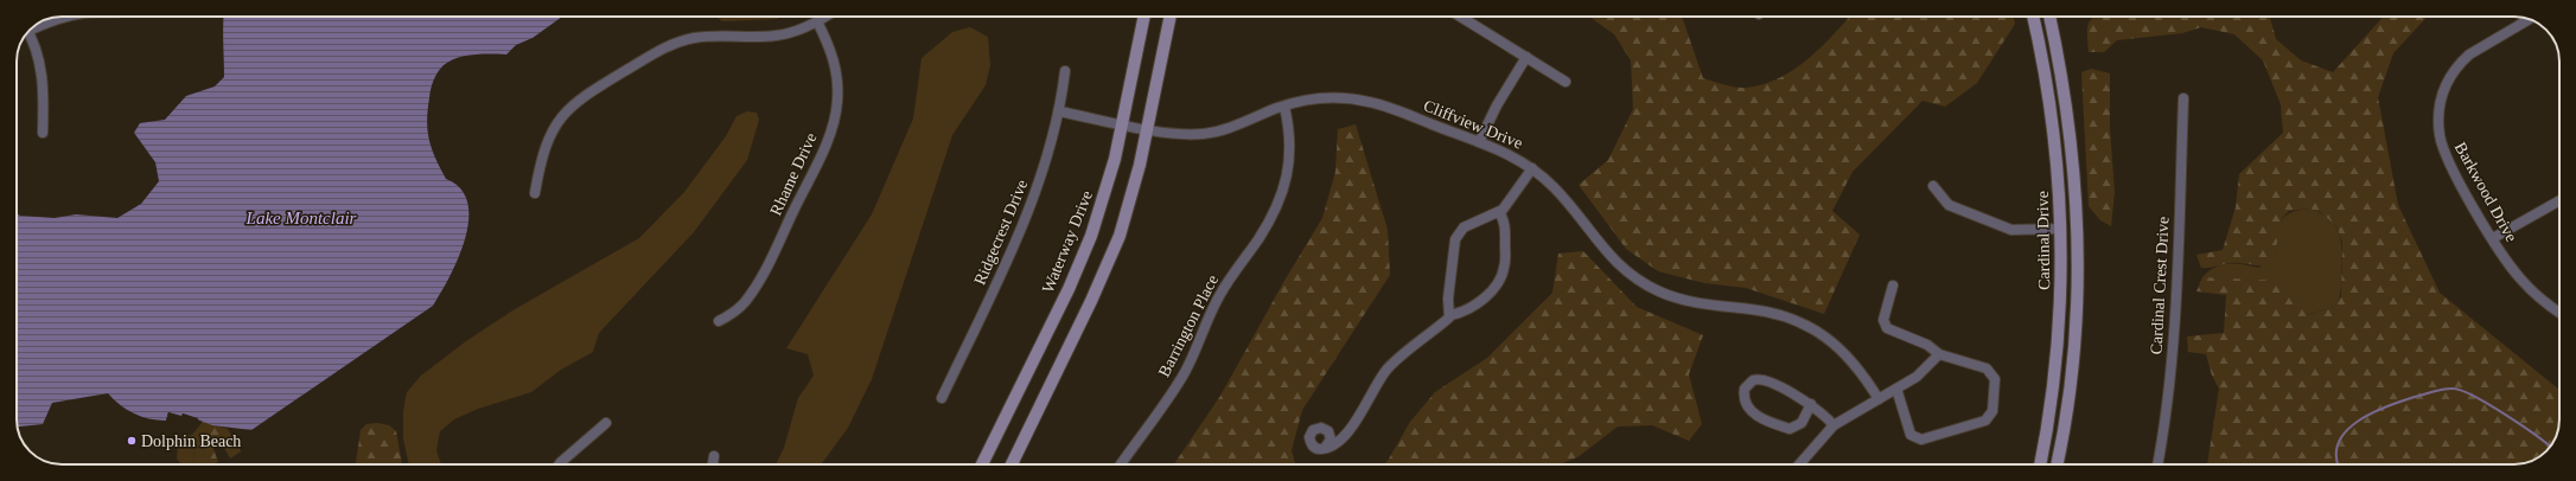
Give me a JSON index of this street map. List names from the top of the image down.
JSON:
{
  "streets": {
    "main road": ["Cardinal Drive", "Waterway Drive"],
    "street": [
      "Cliffview Drive",
      "Rhame Drive",
      "Barkwood Drive",
      "Ridgecrest Drive",
      "Cardinal Crest Drive",
      "Barrington Place"
    ]
  },
  "crossings": [
    ["Cliffview Drive", "Ridgecrest Drive"],
    ["Cliffview Drive", "Waterway Drive"],
    ["Cliffview Drive", "Barrington Place"]
  ],
  "water": ["Lake Montclair"],
  "places": ["Dolphin Beach"]
}
